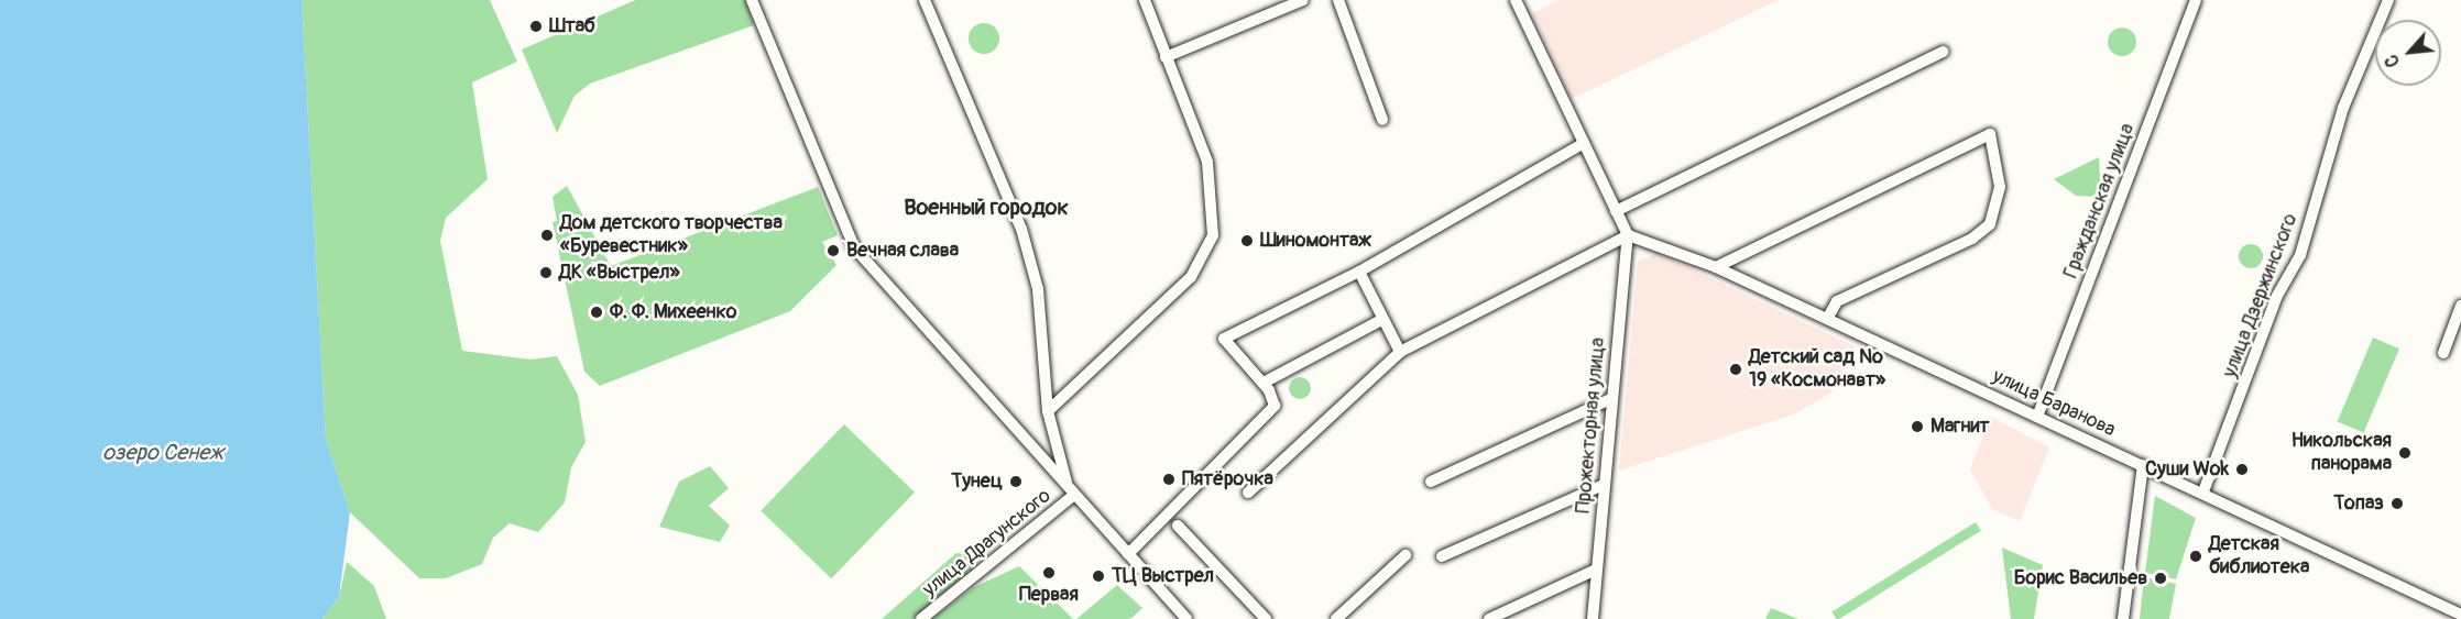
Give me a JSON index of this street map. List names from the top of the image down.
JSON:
{
  "streets": {
    "street": [
      "Гражданская улица",
      "улица Дзержинского",
      "улица Баранова",
      "Прожекторная улица",
      "улица Драгунского"
    ]
  },
  "crossings": [
    ["Гражданская улица", "улица Баранова"],
    ["улица Дзержинского", "улица Баранова"],
    ["улица Баранова", "Прожекторная улица"]
  ],
  "districts": ["Военный городок"],
  "water": ["озеро Сенеж"],
  "places": [
    "Штаб",
    "Дом детского творчества «Буревестник»",
    "Шиномонтаж",
    "Вечная слава",
    "ДК «Выстрел»",
    "Ф. Ф. Михеенко",
    "Детский сад № 19 «Космонавт»",
    "Магнит",
    "Никольская панорама",
    "Суши Wok",
    "Пятёрочка",
    "Тунец",
    "Топаз",
    "Детская библиотека",
    "Первая",
    "ТЦ Выстрел",
    "Борис Васильев"
  ],
  "north": "bottom left"
}
